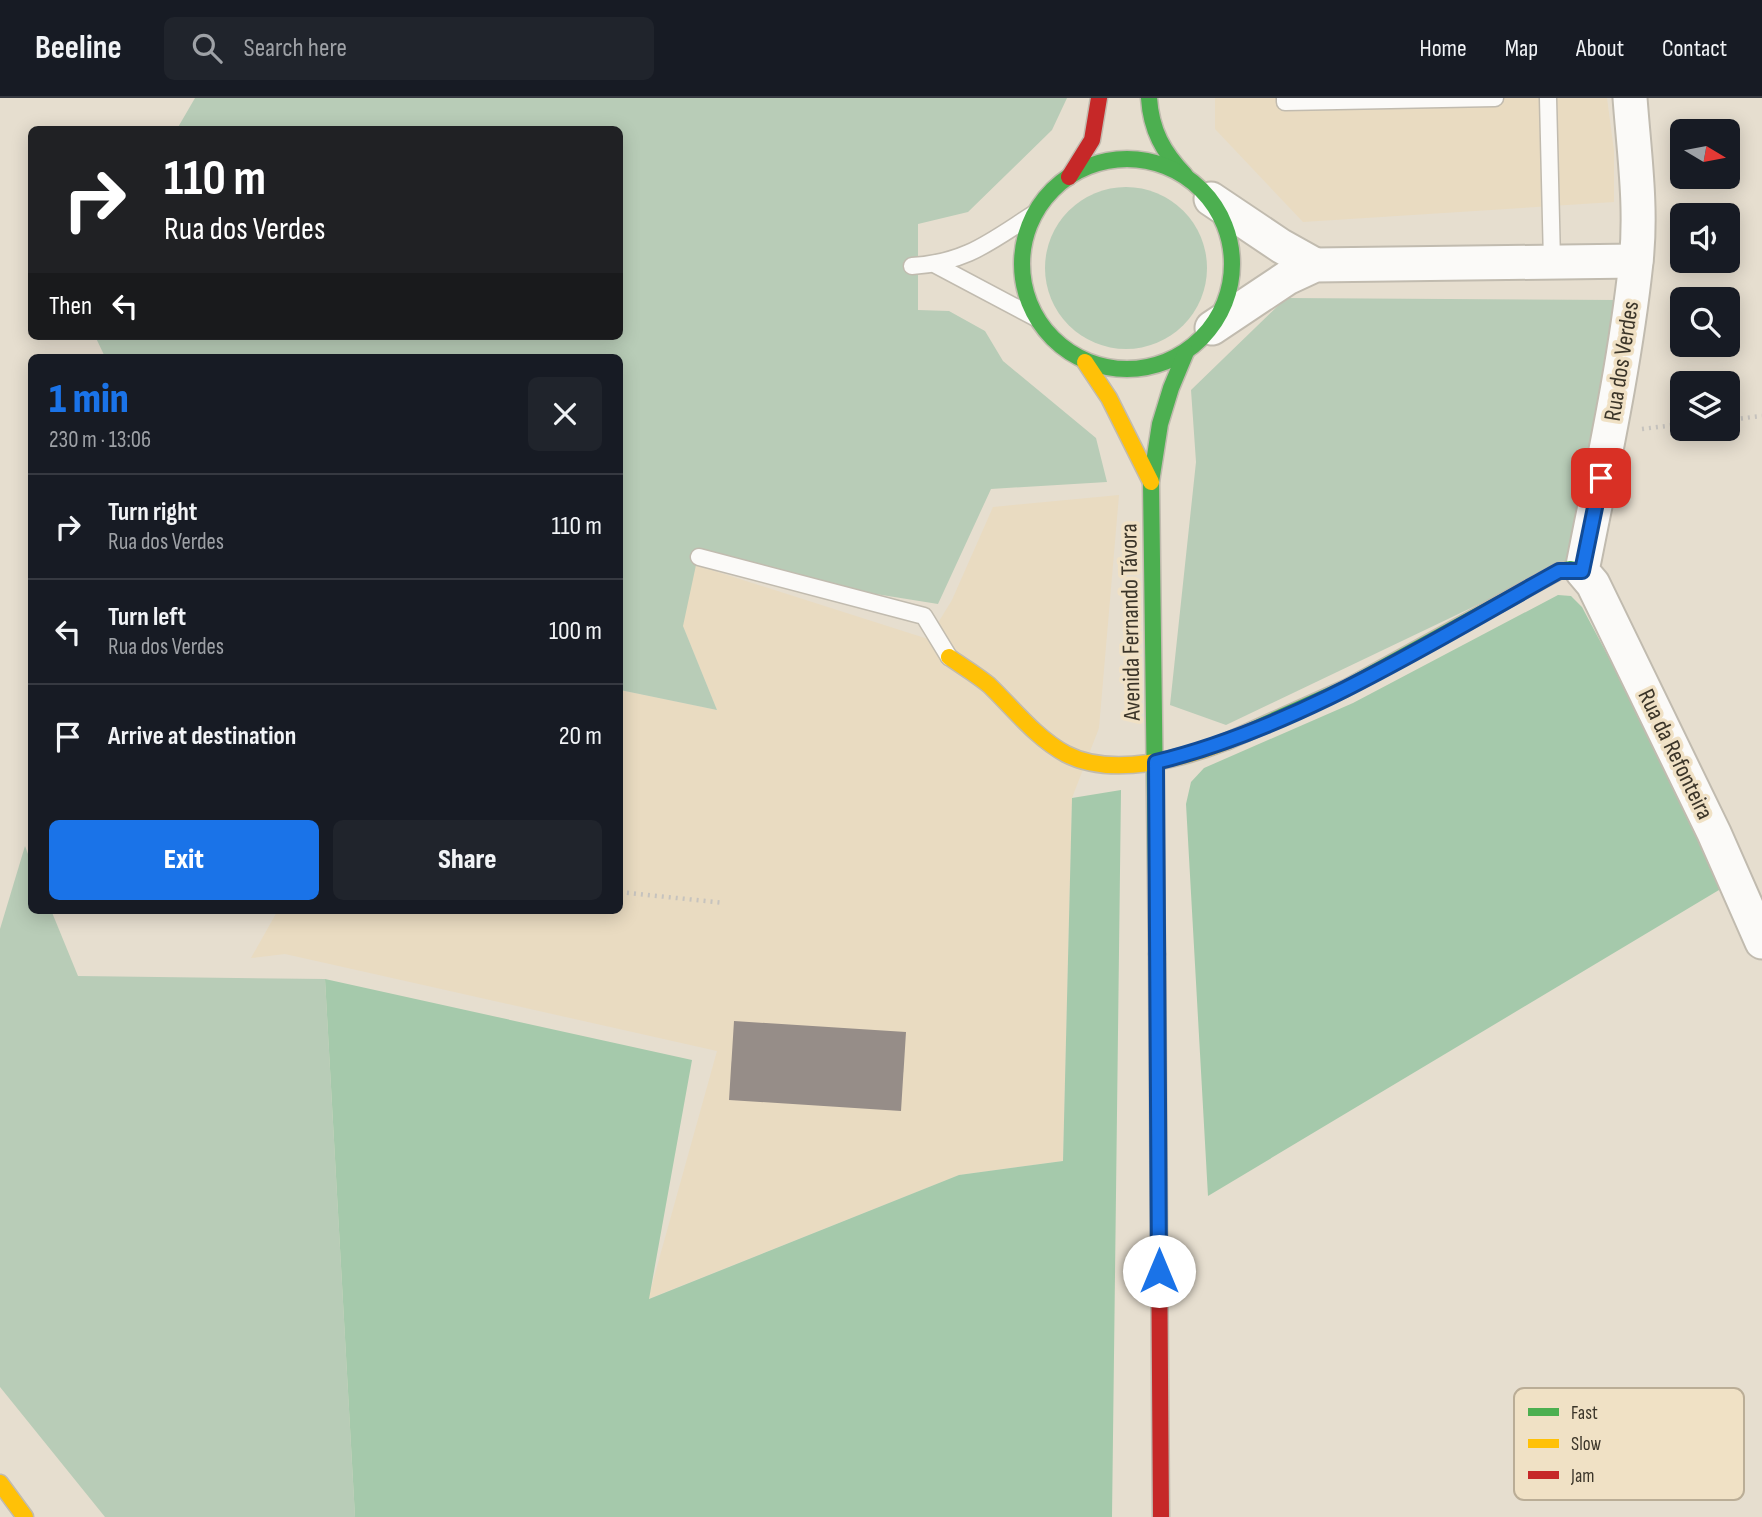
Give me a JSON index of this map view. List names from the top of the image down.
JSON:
{
  "streets": {
    "main road": ["Avenida Fernando Távora"],
    "street": ["Rua dos Verdes", "Rua da Refonteira"]
  },
  "crossings": [
    ["Rua dos Verdes", "Rua da Refonteira"]
  ],
  "legend": ["Fast", "Slow", "Jam"],
  "north": "right",
  "page": {
    "header": "Beeline",
    "search": "Search here",
    "nav": [
      "Home",
      "Map",
      "About",
      "Contact"
    ],
    "turn": ["110 m", "Rua dos Verdes"],
    "then": "Then",
    "heading": ["1 min", "230 m · 13:06"],
    "list": [
      {
        "name": "Turn right",
        "note": "Rua dos Verdes",
        "value": "110 m"
      },
      {
        "name": "Turn left",
        "note": "Rua dos Verdes",
        "value": "100 m"
      },
      {
        "name": "Arrive at destination",
        "value": "20 m"
      }
    ],
    "buttons": ["Exit", "Share"]
  }
}
